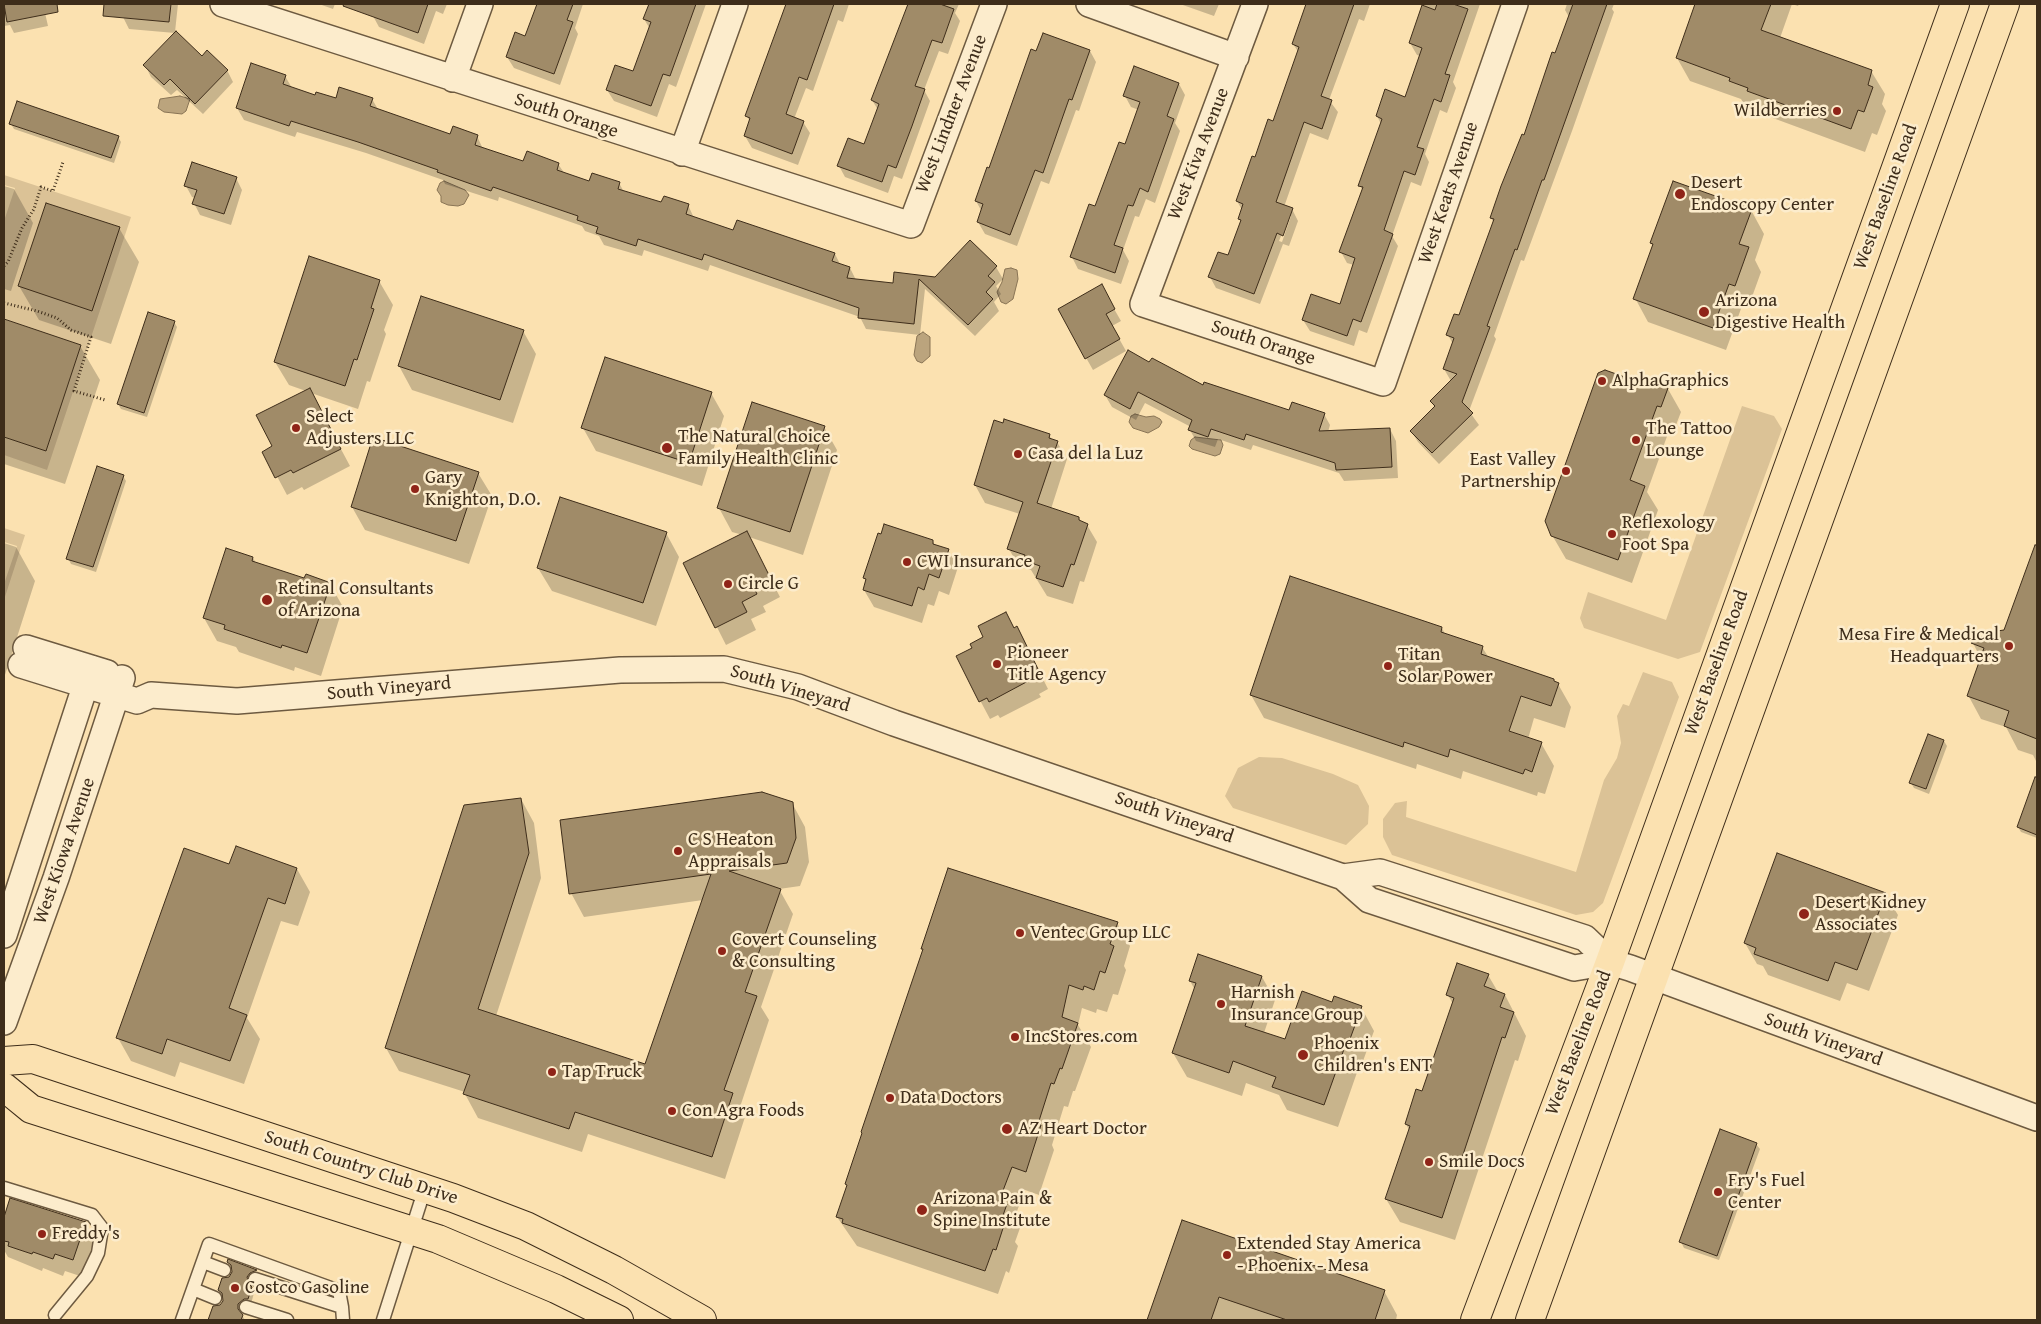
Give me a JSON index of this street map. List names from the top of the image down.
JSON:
{
  "streets": {
    "main road": ["West Baseline Road", "South Country Club Drive"],
    "street": [
      "West Lindner Avenue",
      "South Orange",
      "West Kiva Avenue",
      "West Keats Avenue",
      "South Vineyard",
      "West Kiowa Avenue"
    ]
  },
  "crossings": [
    ["West Lindner Avenue", "South Orange"],
    ["South Orange", "West Kiva Avenue"],
    ["South Orange", "West Keats Avenue"],
    ["West Baseline Road", "South Vineyard"],
    ["South Vineyard", "West Kiowa Avenue"]
  ],
  "places": [
    "Wildberries",
    "Desert Endoscopy Center",
    "Arizona Digestive Health",
    "AlphaGraphics",
    "Select Adjusters LLC",
    "The Tattoo Lounge",
    "The Natural Choice Family Health Clinic",
    "Casa del la Luz",
    "East Valley Partnership",
    "Gary Knighton, D.O.",
    "Reflexology Foot Spa",
    "CWI Insurance",
    "Circle G",
    "Retinal Consultants of Arizona",
    "Mesa Fire & Medical Headquarters",
    "Pioneer Title Agency",
    "Titan Solar Power",
    "C S Heaton Appraisals",
    "Desert Kidney Associates",
    "Ventec Group LLC",
    "Covert Counseling & Consulting",
    "Harnish Insurance Group",
    "IncStores.com",
    "Phoenix Children's ENT",
    "Tap Truck",
    "Data Doctors",
    "Con Agra Foods",
    "AZ Heart Doctor",
    "Smile Docs",
    "Fry's Fuel Center",
    "Arizona Pain & Spine Institute",
    "Freddy's",
    "Extended Stay America - Phoenix - Mesa",
    "Costco Gasoline"
  ]
}
